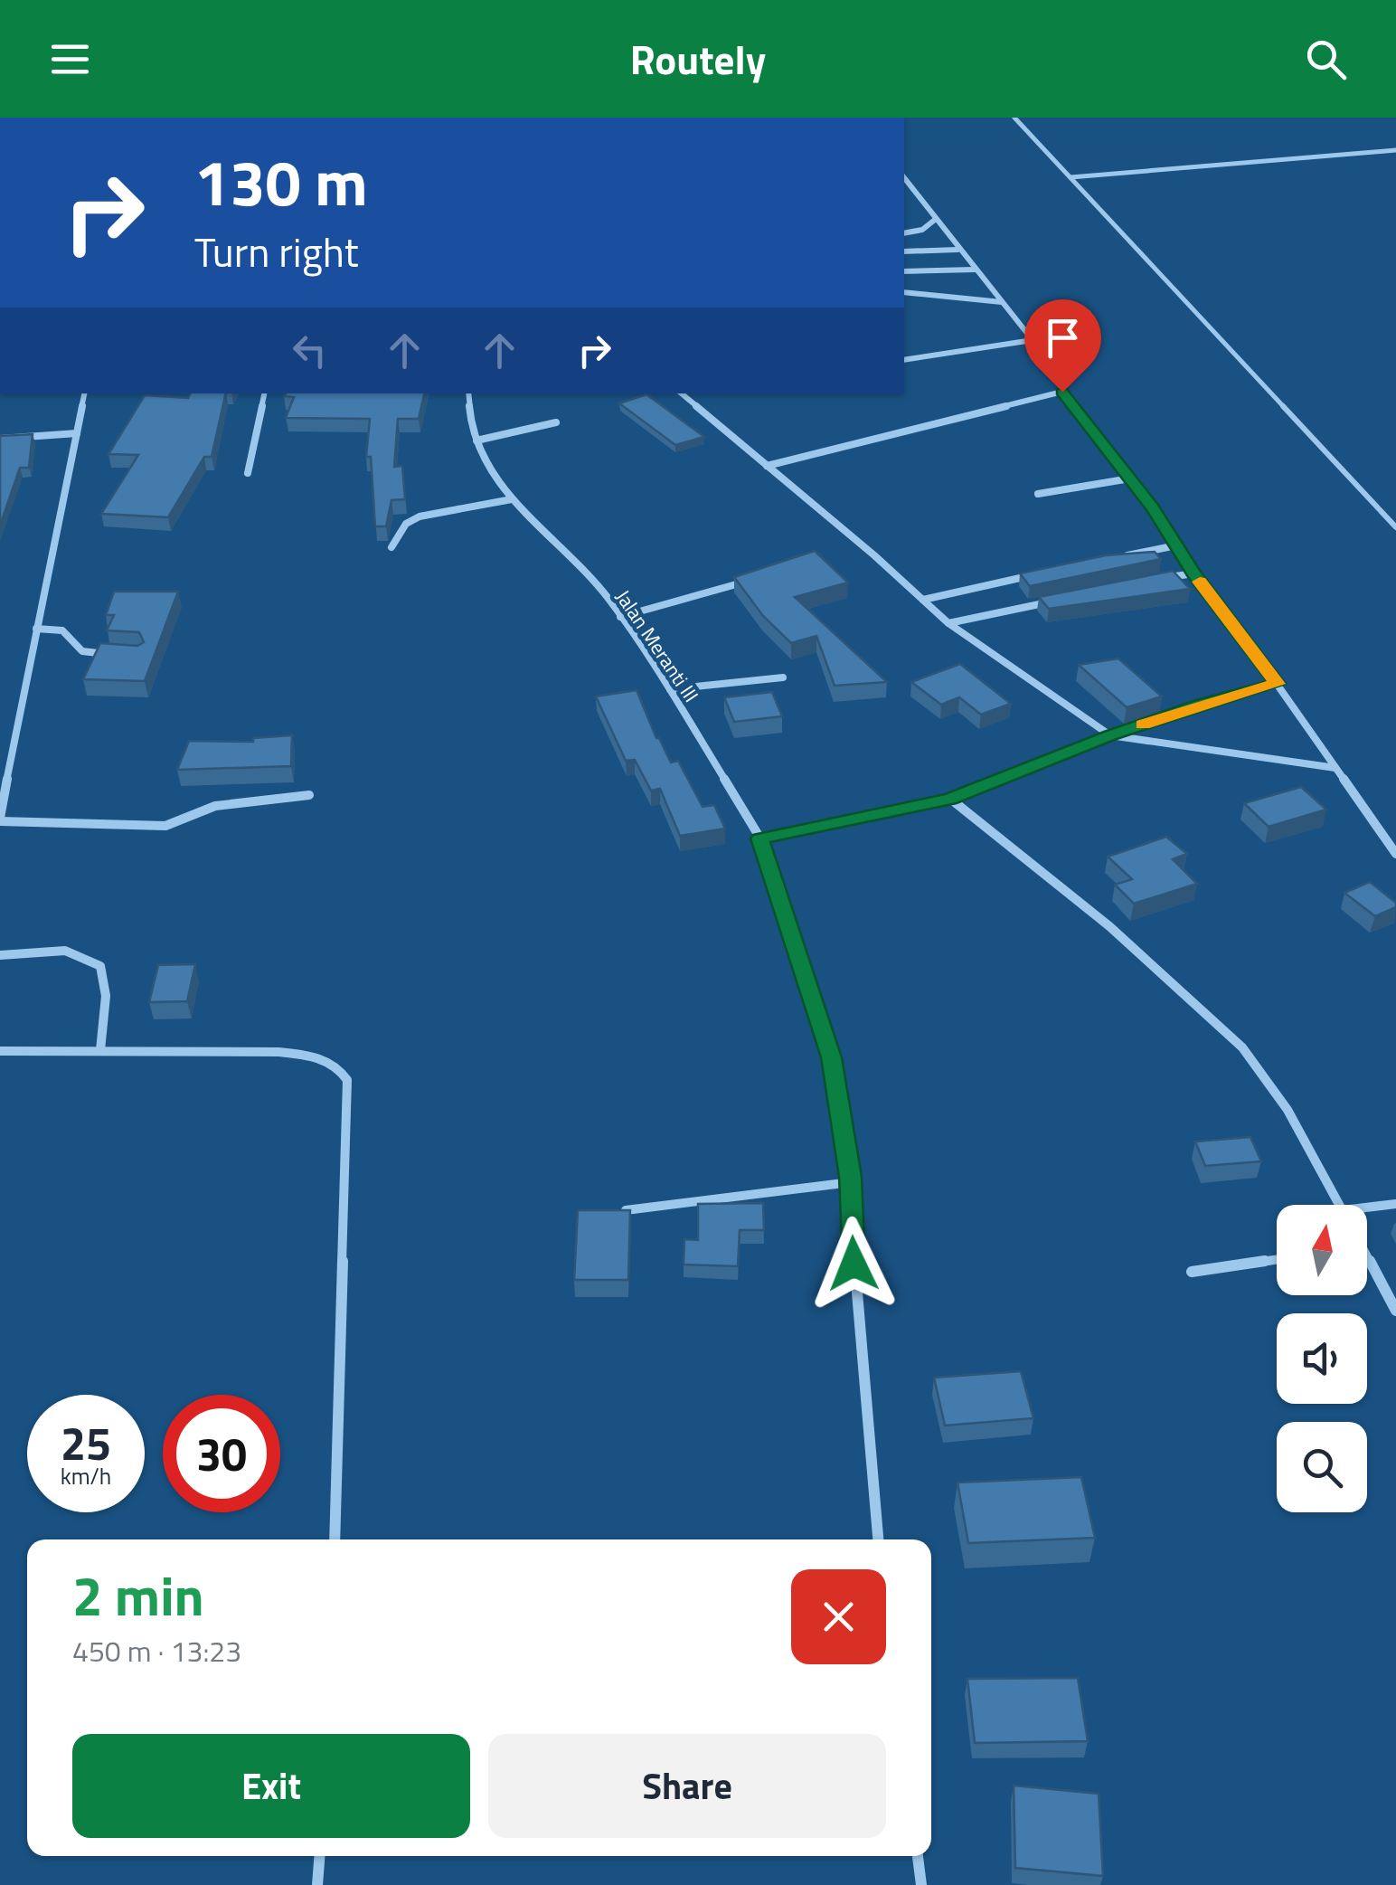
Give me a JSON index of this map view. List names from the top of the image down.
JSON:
{
  "streets": {
    "street": ["Jalan Meranti III"]
  },
  "north": "top",
  "page": {
    "header": "Routely",
    "turn": ["130 m", "Turn right"],
    "speed": "25 km/h",
    "limit": "30",
    "heading": ["2 min", "450 m · 13:23"],
    "buttons": ["Exit", "Share"]
  }
}
